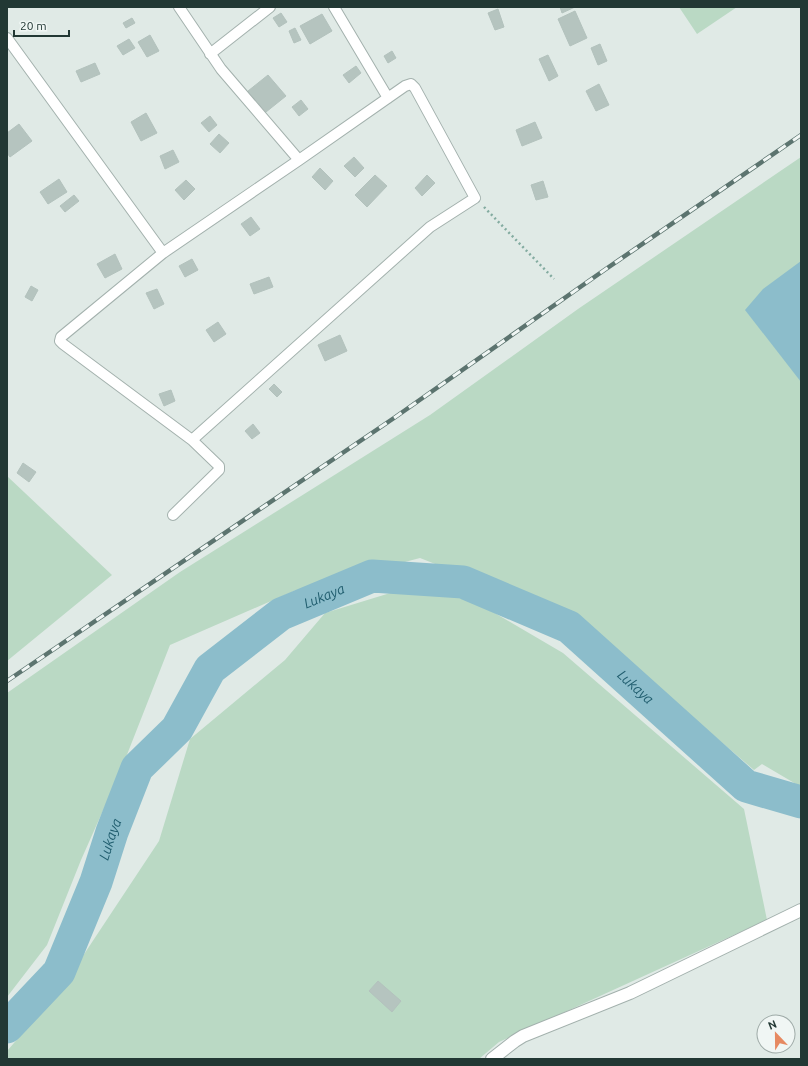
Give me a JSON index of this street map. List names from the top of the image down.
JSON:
{
  "water": ["Lukaya"],
  "scale_bar": "20 m",
  "north": "top"
}
